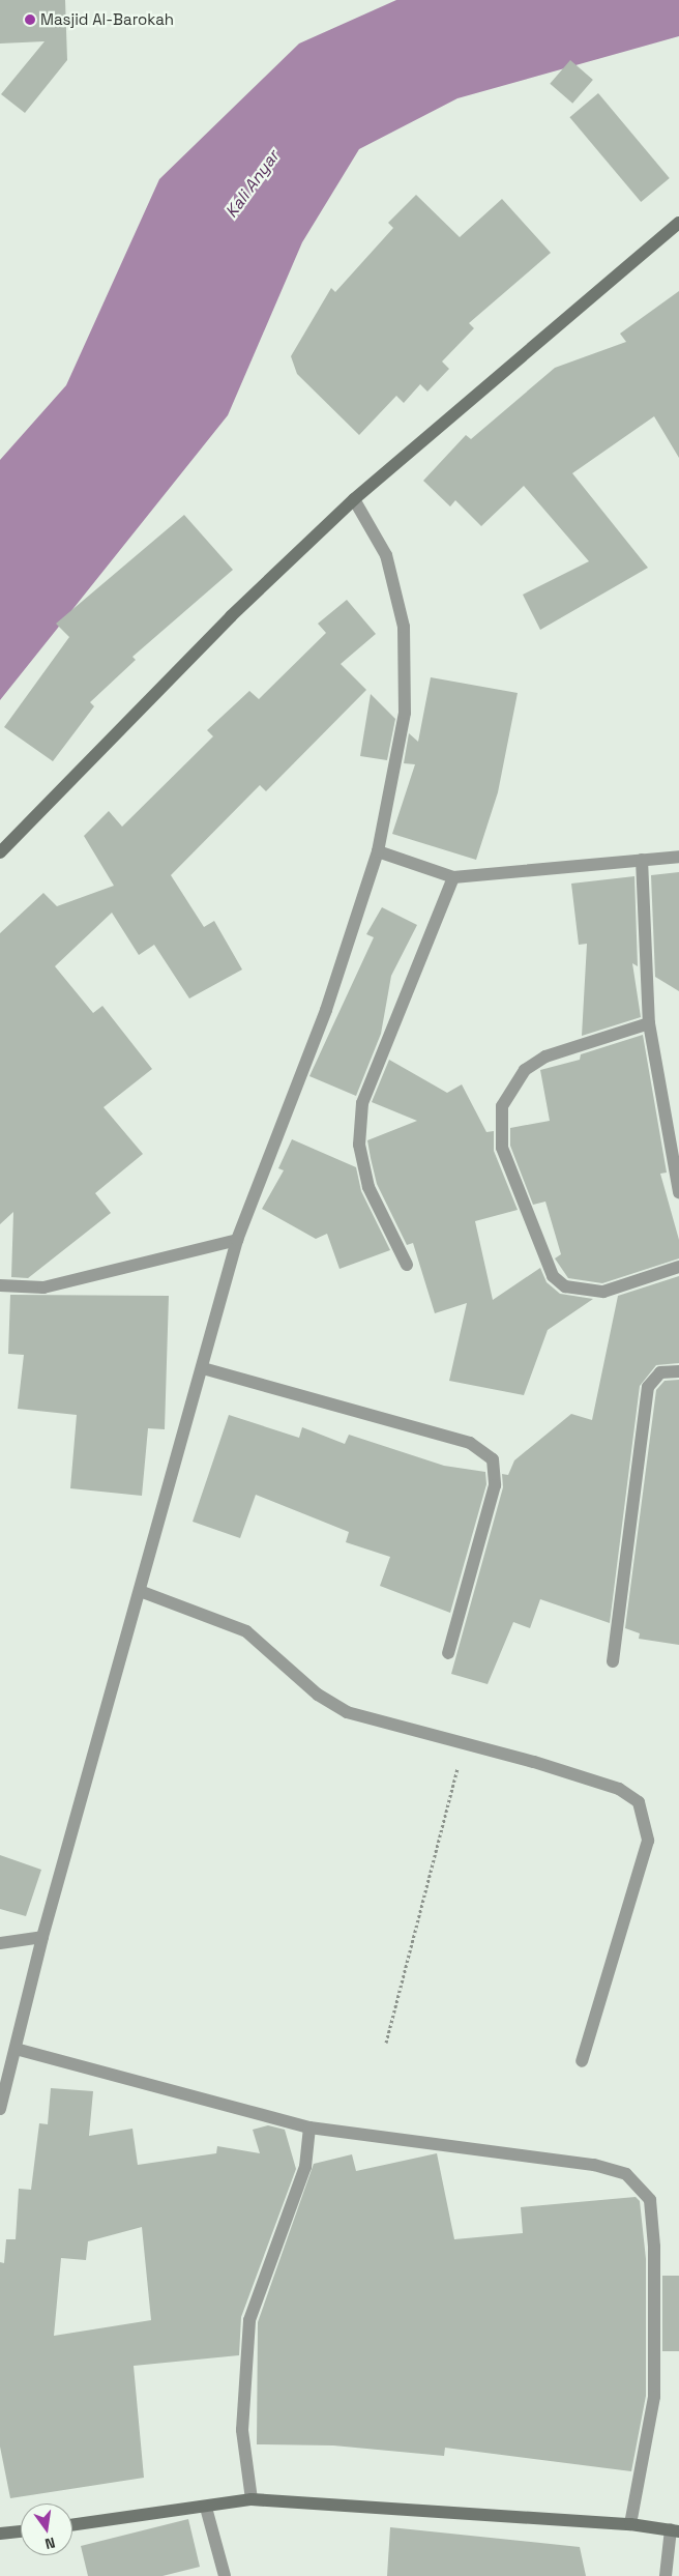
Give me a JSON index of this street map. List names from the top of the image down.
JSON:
{
  "water": ["Kali Anyar"],
  "places": ["Masjid Al-Barokah"],
  "north": "bottom"
}
